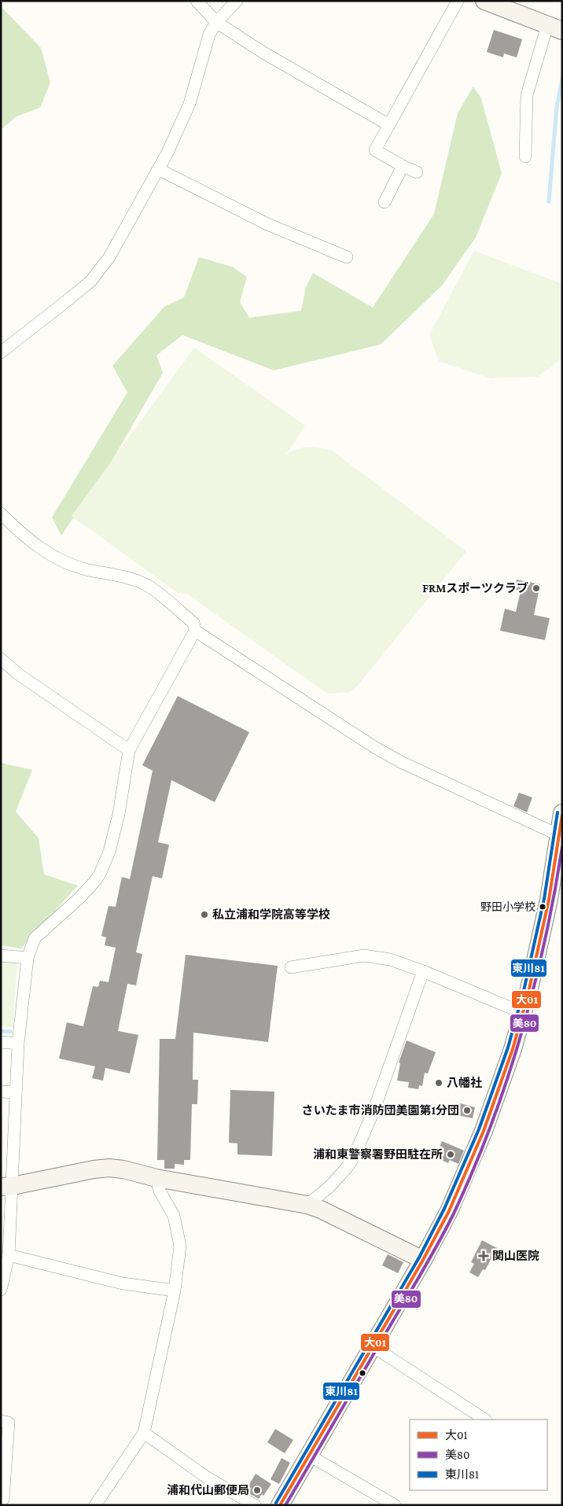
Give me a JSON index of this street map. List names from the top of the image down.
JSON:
{
  "places": {
    "other": [
      "FRMスポーツクラブ",
      "野田小学校",
      "私立浦和学院高等学校",
      "八幡社",
      "さいたま市消防団美園第1分団",
      "浦和東警察署野田駐在所",
      "浦和代山郵便局"
    ],
    "health": ["関山医院"]
  },
  "lines": ["transit line 東川81", "transit line 大01", "transit line 美80"],
  "legend": ["大01", "美80", "東川81"]
}
